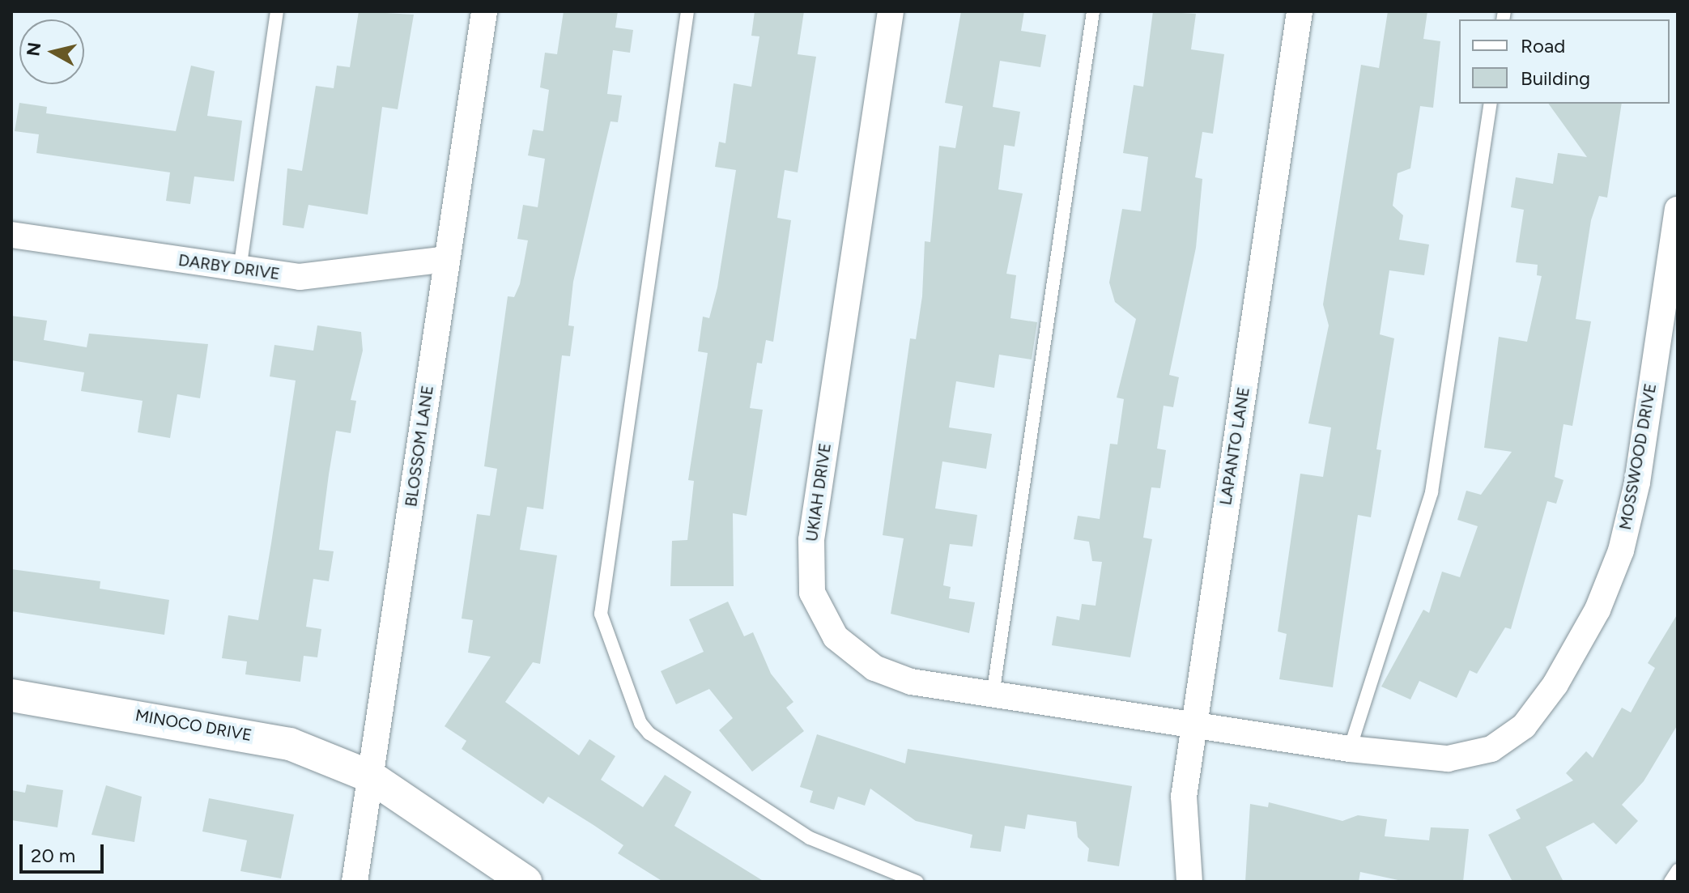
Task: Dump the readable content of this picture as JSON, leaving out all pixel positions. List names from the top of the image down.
{
  "streets": {
    "street": [
      "DARBY DRIVE",
      "BLOSSOM LANE",
      "LAPANTO LANE",
      "MOSSWOOD DRIVE",
      "UKIAH DRIVE",
      "MINOCO DRIVE"
    ]
  },
  "crossings": [
    ["DARBY DRIVE", "BLOSSOM LANE"],
    ["BLOSSOM LANE", "MINOCO DRIVE"],
    ["LAPANTO LANE", "MOSSWOOD DRIVE"],
    ["LAPANTO LANE", "UKIAH DRIVE"],
    ["MOSSWOOD DRIVE", "UKIAH DRIVE"]
  ],
  "legend": ["Road", "Building"],
  "scale_bar": "20 m",
  "north": "left"
}
